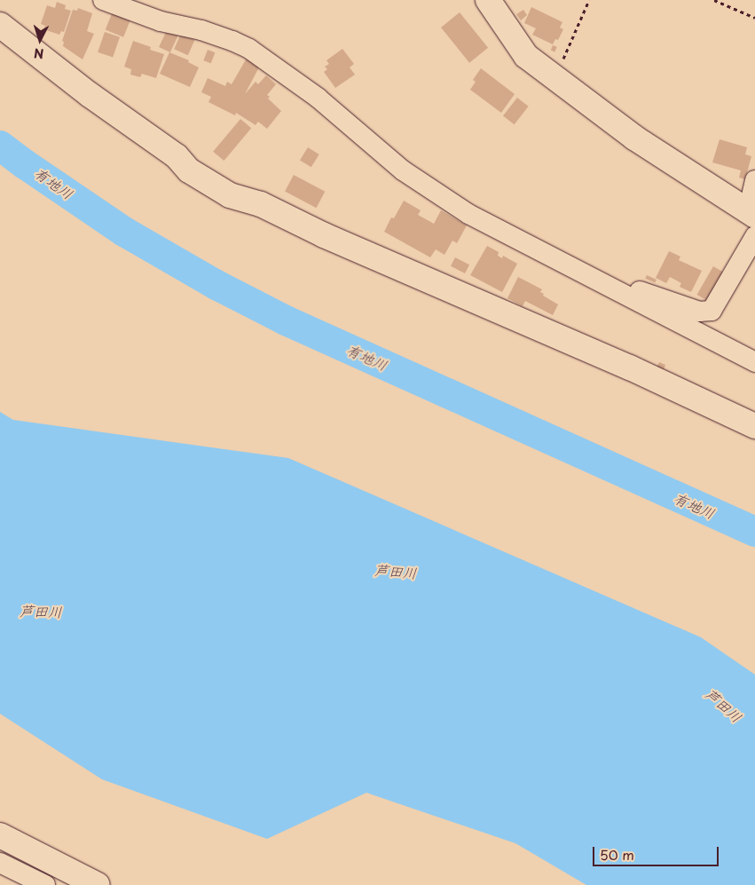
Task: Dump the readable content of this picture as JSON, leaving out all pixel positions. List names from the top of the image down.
{
  "water": ["有地川", "芦田川"],
  "scale_bar": "50 m",
  "north": "bottom"
}
